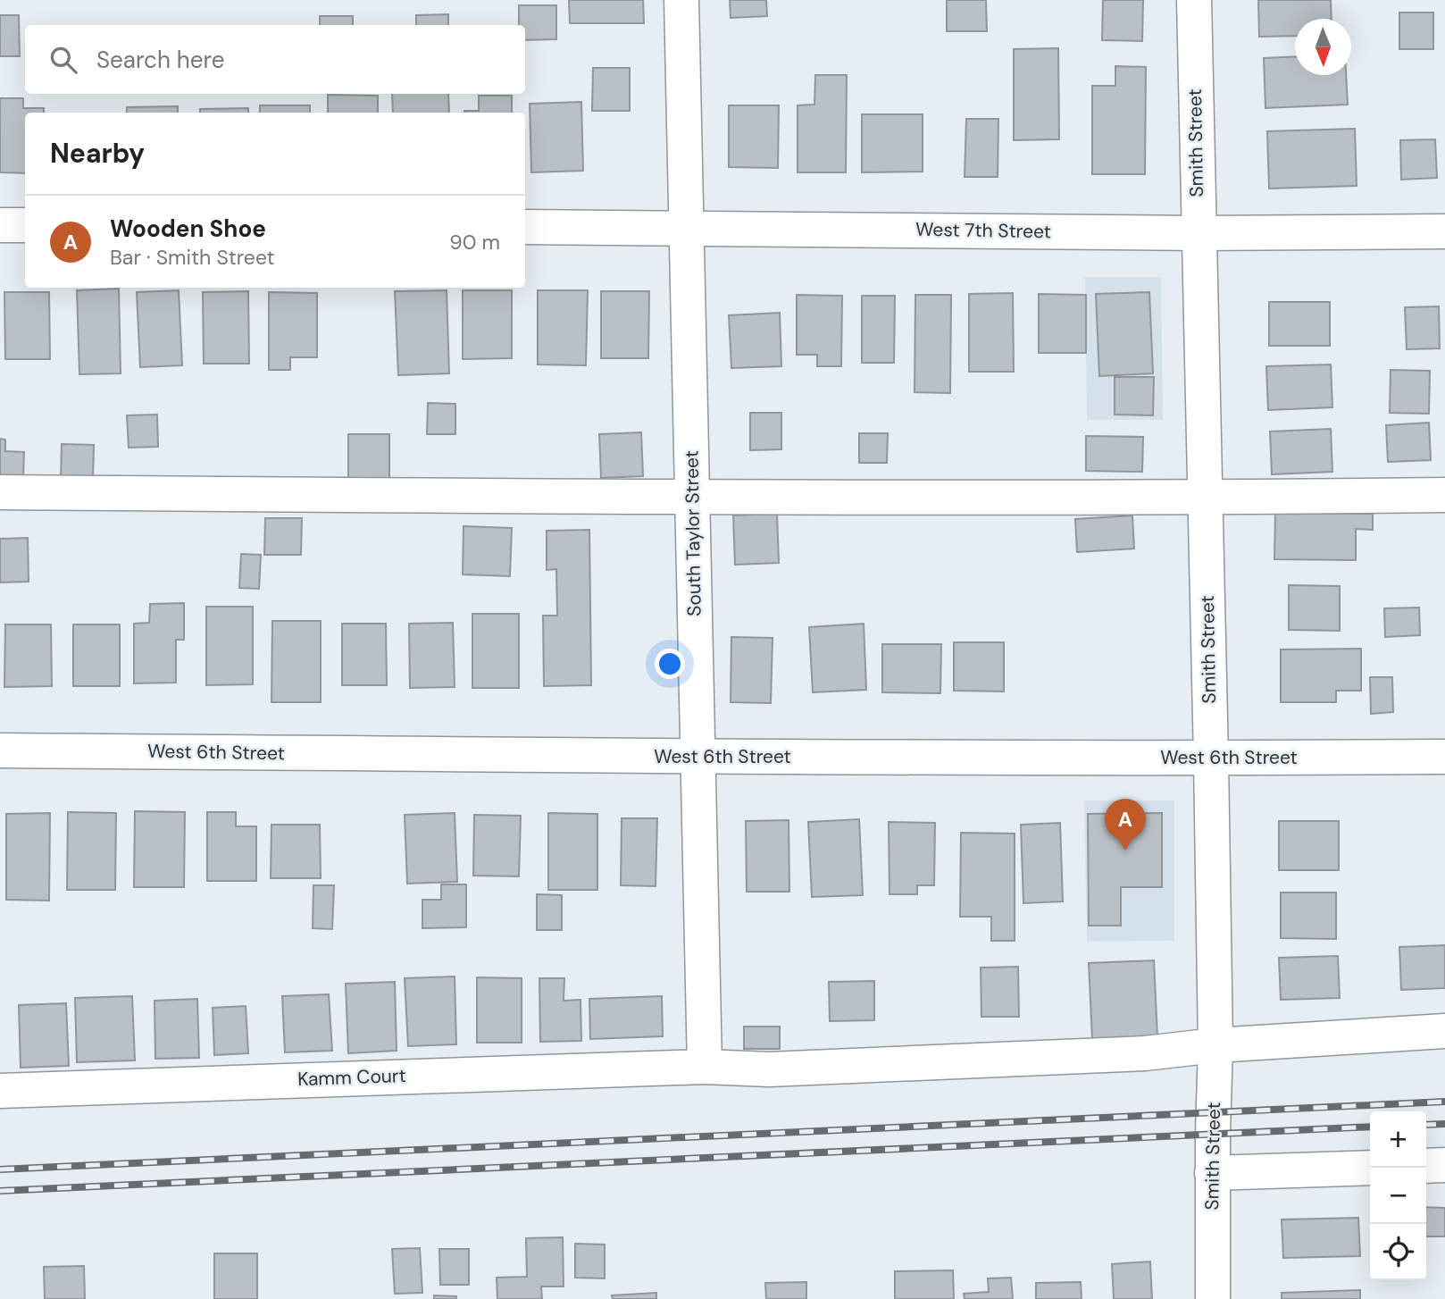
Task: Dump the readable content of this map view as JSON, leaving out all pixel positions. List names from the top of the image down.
{
  "streets": {
    "street": [
      "Smith Street",
      "West 7th Street",
      "South Taylor Street",
      "West 6th Street",
      "Kamm Court"
    ]
  },
  "crossings": [
    ["Smith Street", "West 7th Street"],
    ["Smith Street", "West 6th Street"],
    ["Smith Street", "Kamm Court"],
    ["West 7th Street", "South Taylor Street"],
    ["South Taylor Street", "West 6th Street"],
    ["South Taylor Street", "Kamm Court"]
  ],
  "north": "bottom",
  "page": {
    "search": "Search here",
    "heading": "Nearby",
    "list": [
      {
        "mark": "A",
        "name": "Wooden Shoe",
        "note": "Bar · Smith Street",
        "value": "90 m"
      }
    ],
    "pins": "A",
    "map_buttons": ["+", "−"]
  }
}
